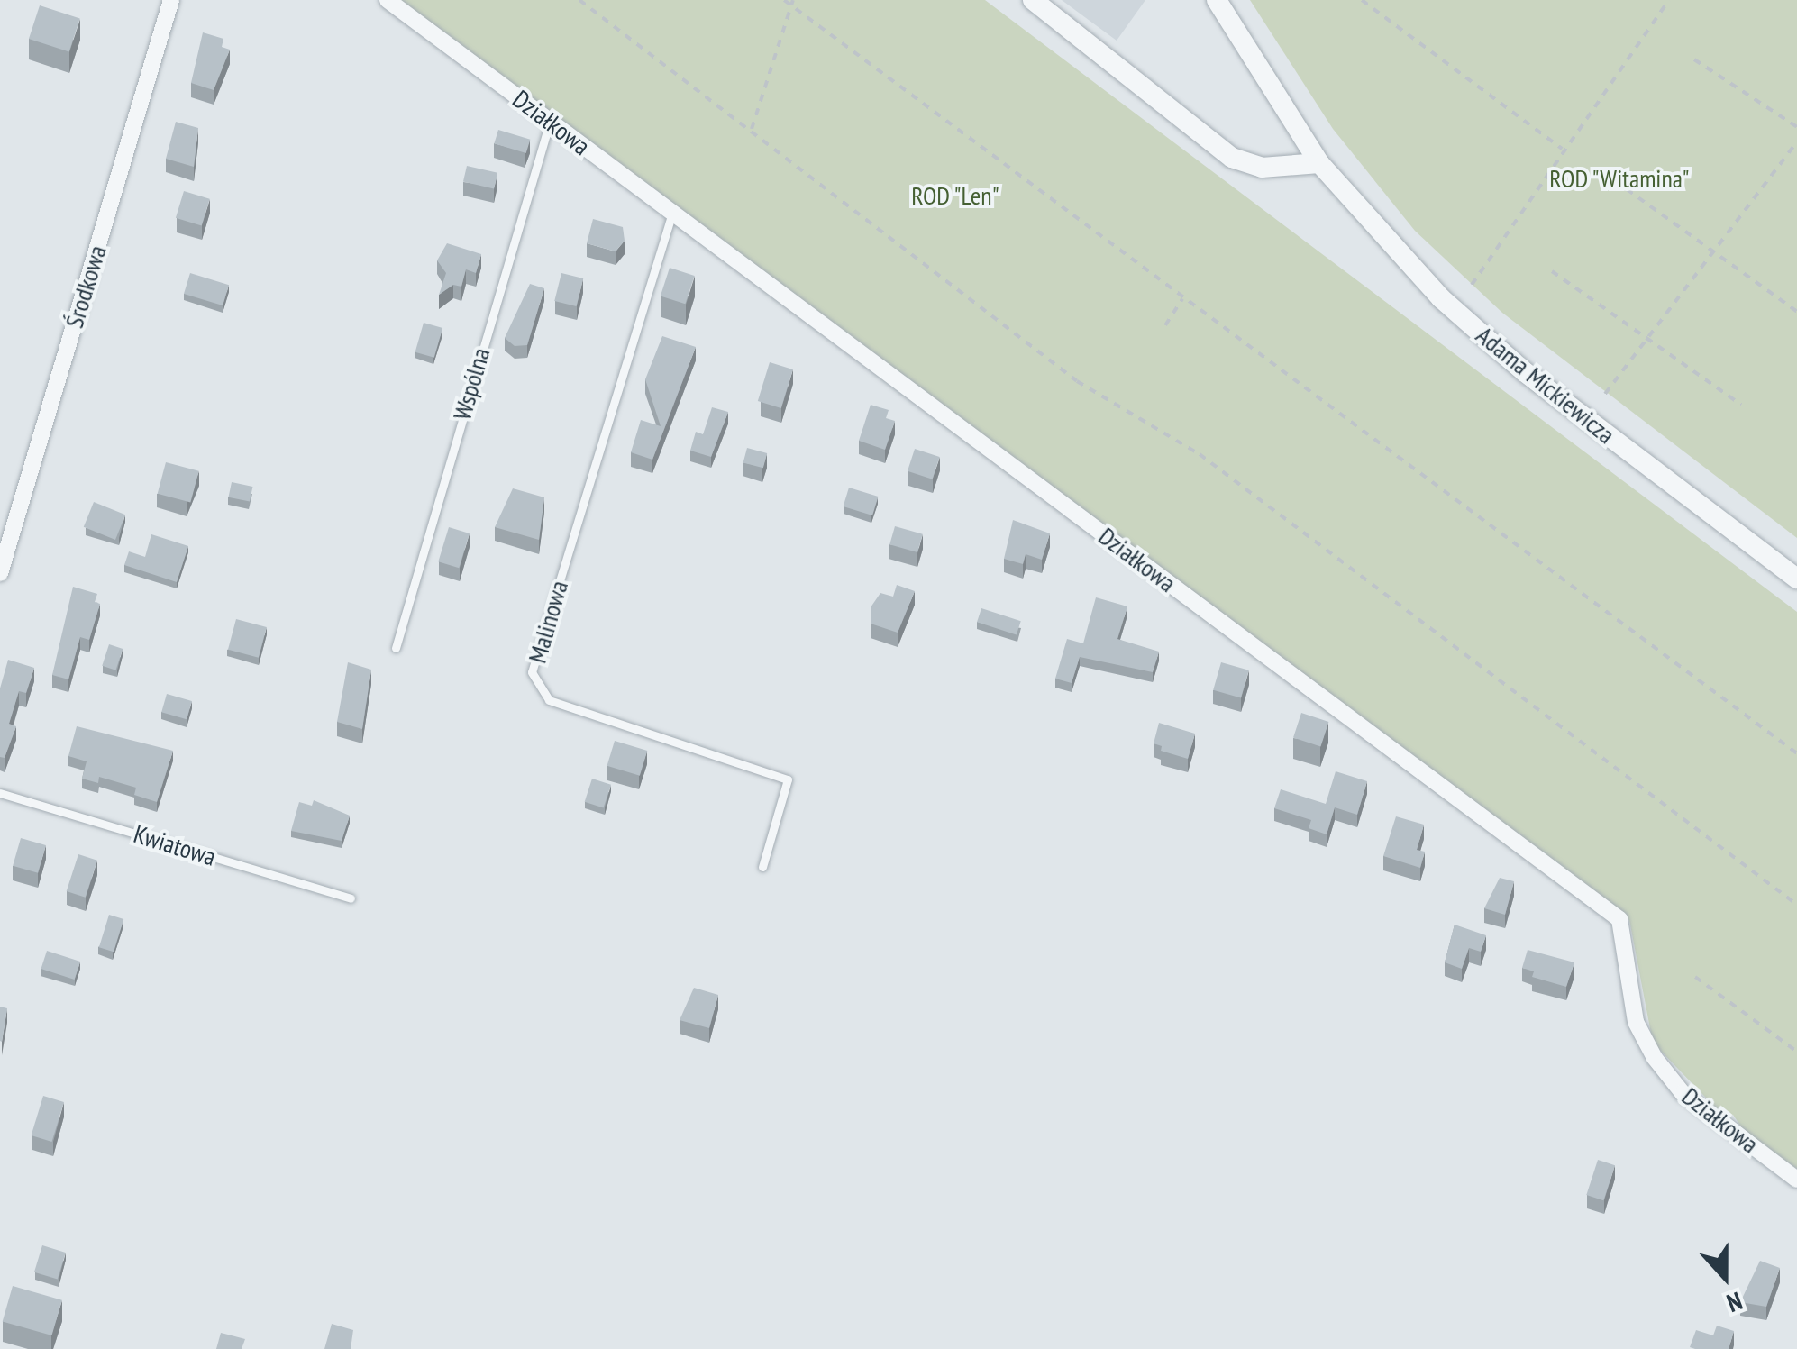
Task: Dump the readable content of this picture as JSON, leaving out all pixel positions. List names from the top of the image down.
{
  "streets": {
    "street": ["Działkowa", "Środkowa", "Adama Mickiewicza"],
    "lane": ["Wspólna", "Malinowa", "Kwiatowa"]
  },
  "crossings": [
    ["Działkowa", "Wspólna"],
    ["Działkowa", "Malinowa"]
  ],
  "parks": ["ROD \"Witamina\"", "ROD \"Len\""],
  "north": "bottom"
}
